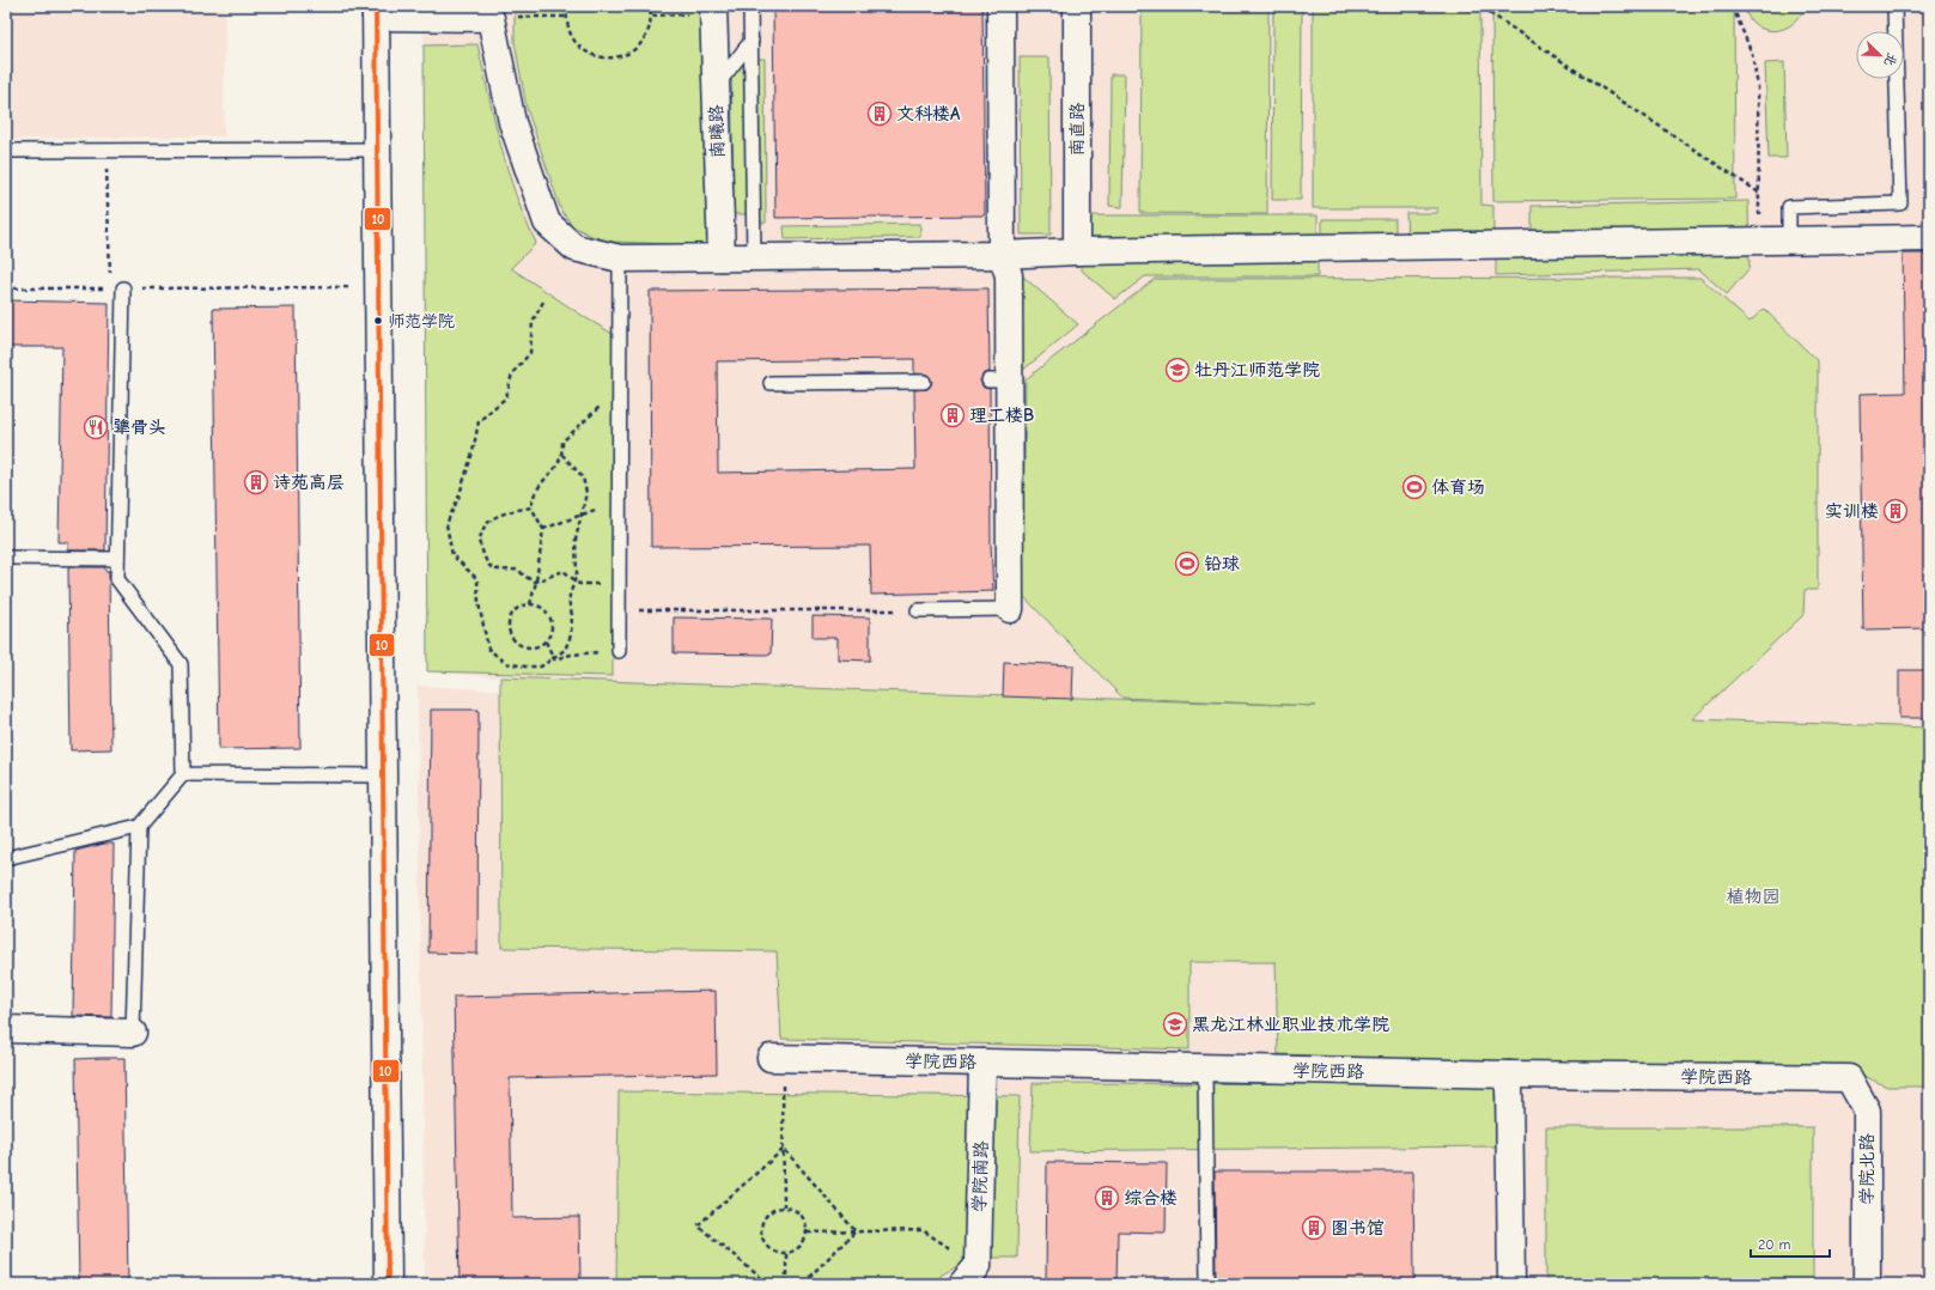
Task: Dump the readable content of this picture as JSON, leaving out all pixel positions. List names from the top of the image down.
{
  "streets": {
    "street": [
      "南直路",
      "南曦路",
      "学院西路",
      "学院北路",
      "学院南路"
    ]
  },
  "crossings": [
    ["学院西路", "学院北路"],
    ["学院西路", "学院南路"]
  ],
  "parks": ["植物园"],
  "places": {
    "building": [
      "文科楼A",
      "理工楼B",
      "诗苑高层",
      "实训楼",
      "综合楼",
      "图书馆"
    ],
    "other": ["师范学院"],
    "school or university": ["牡丹江师范学院", "黑龙江林业职业技术学院"],
    "restaurant": ["犟骨头"],
    "sports": ["体育场", "铅球"]
  },
  "lines": ["transit line 10"],
  "scale_bar": "20 m",
  "north": "bottom right"
}
